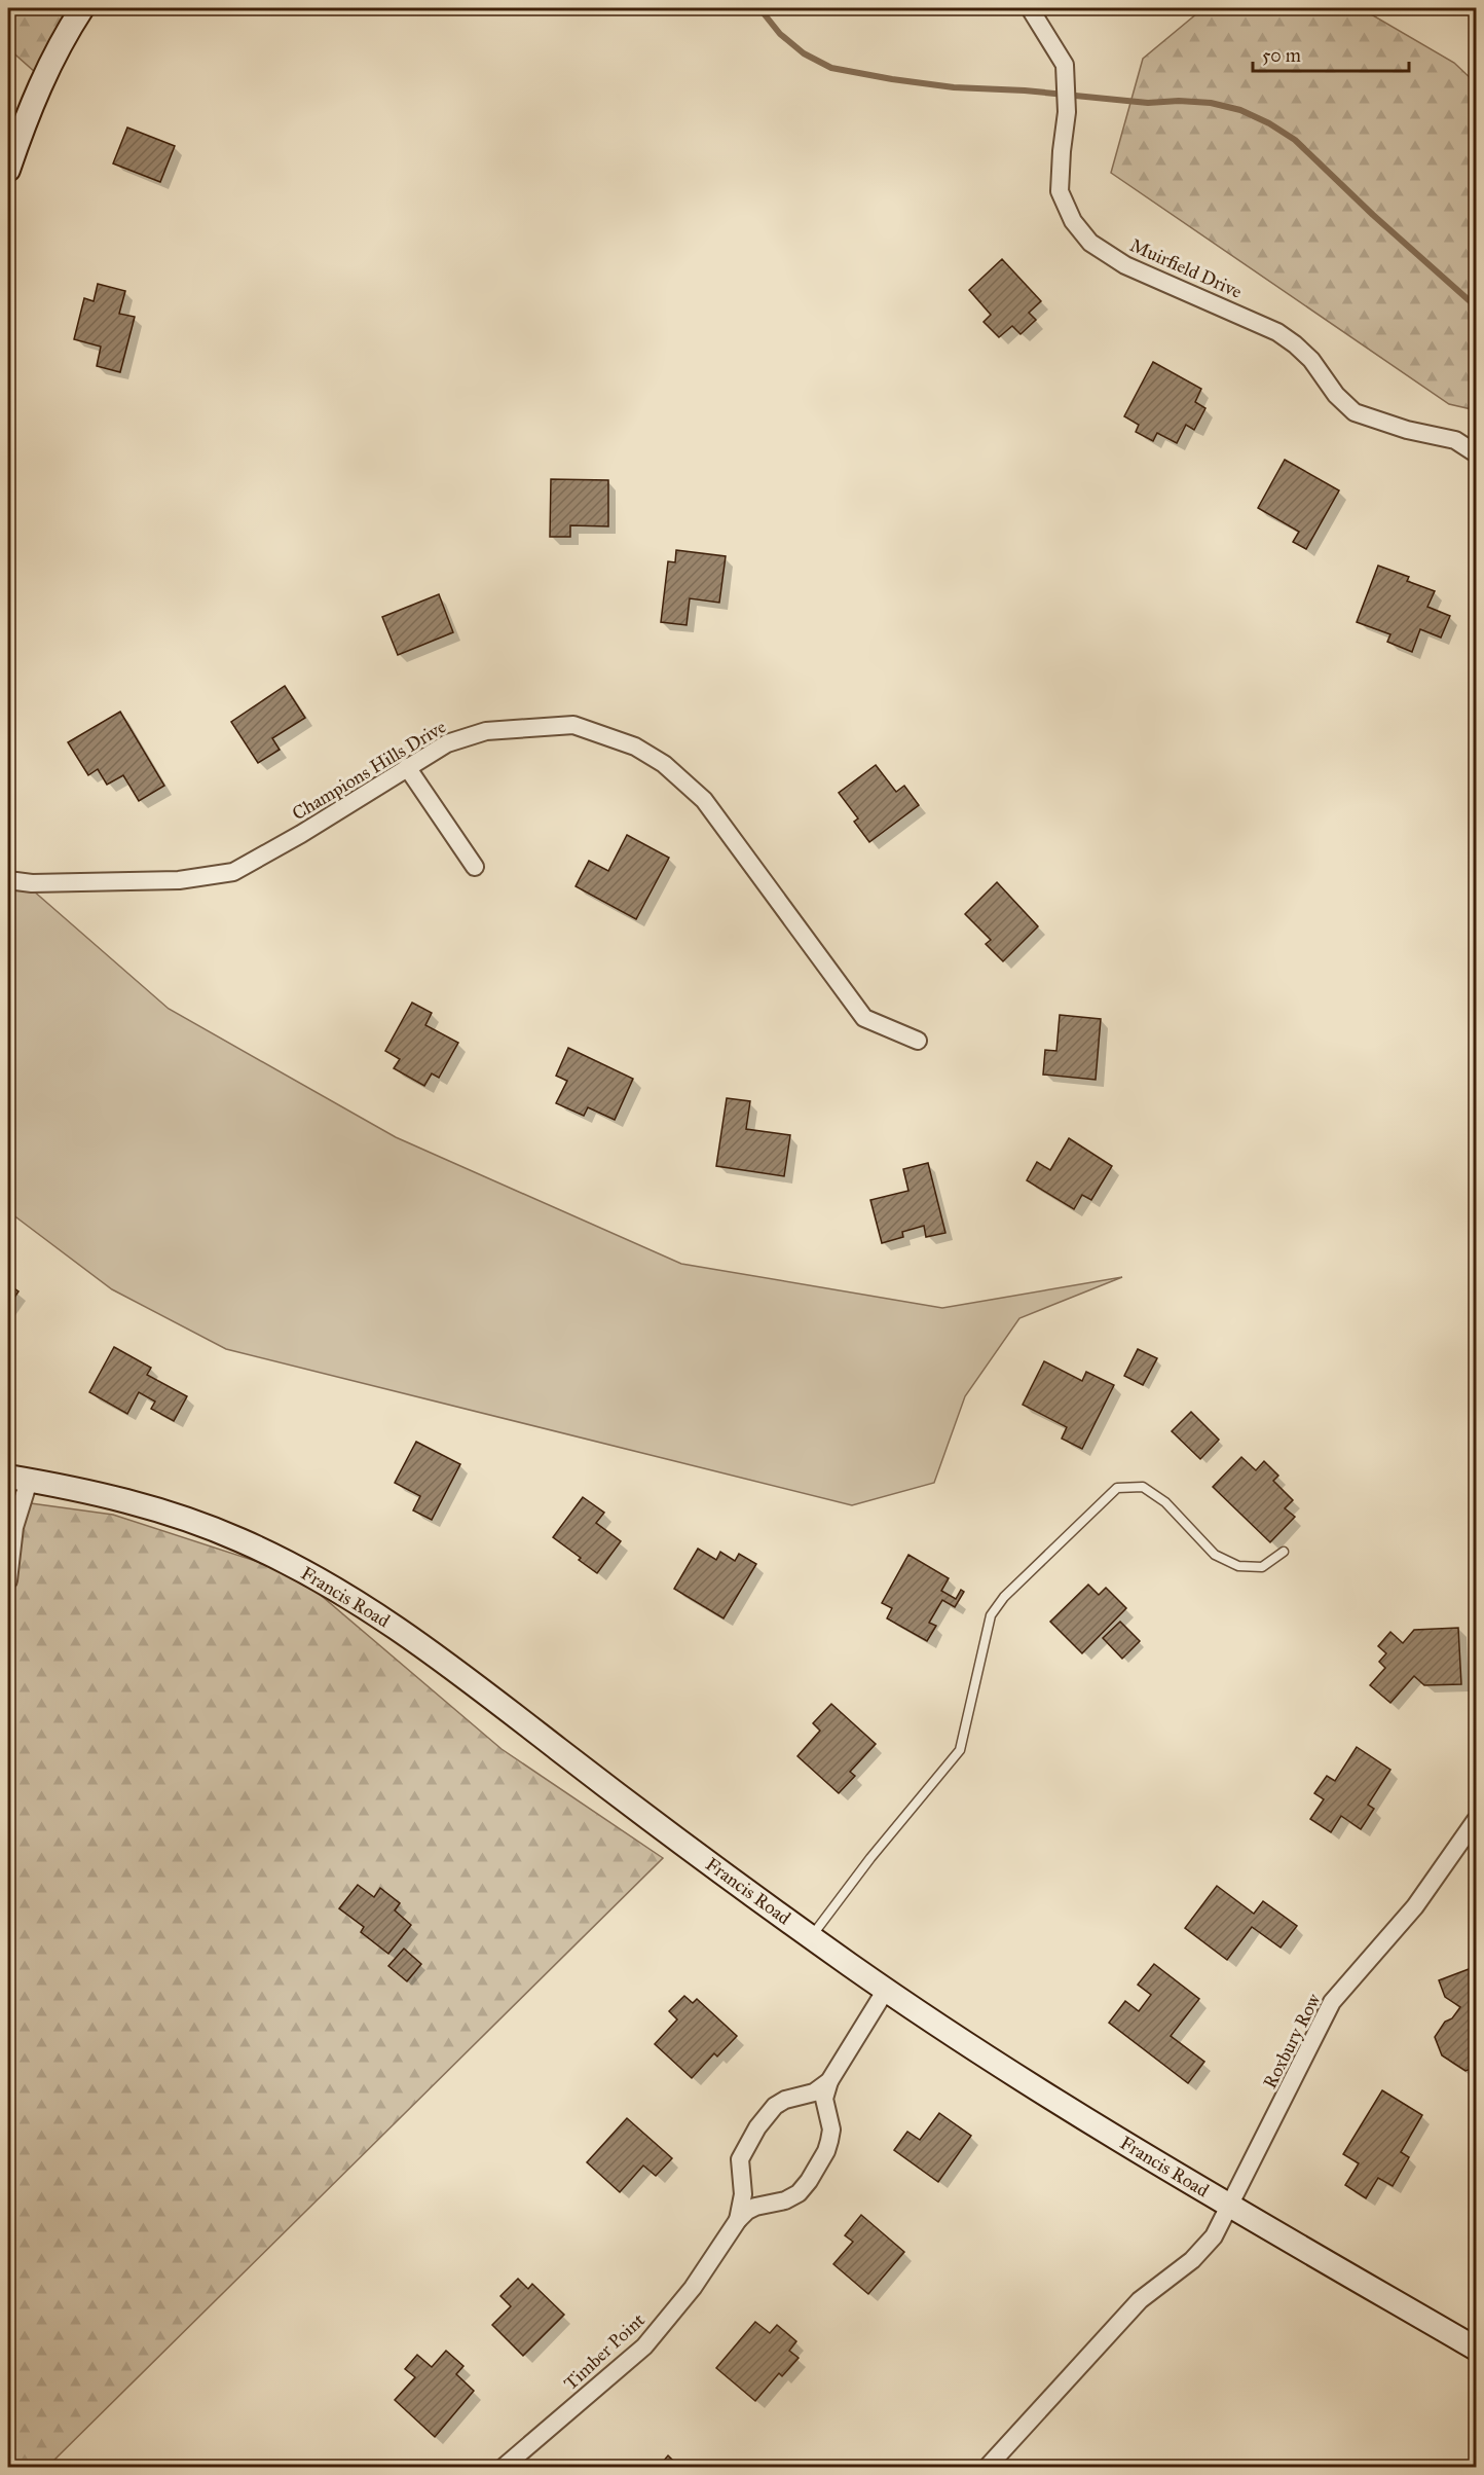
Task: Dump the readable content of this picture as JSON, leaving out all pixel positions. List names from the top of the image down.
{
  "streets": {
    "street": [
      "Muirfield Drive",
      "Champions Hills Drive",
      "Francis Road",
      "Roxbury Row",
      "Timber Point"
    ]
  },
  "crossings": [
    ["Francis Road", "Roxbury Row"],
    ["Francis Road", "Timber Point"]
  ],
  "scale_bar": "50 m"
}
